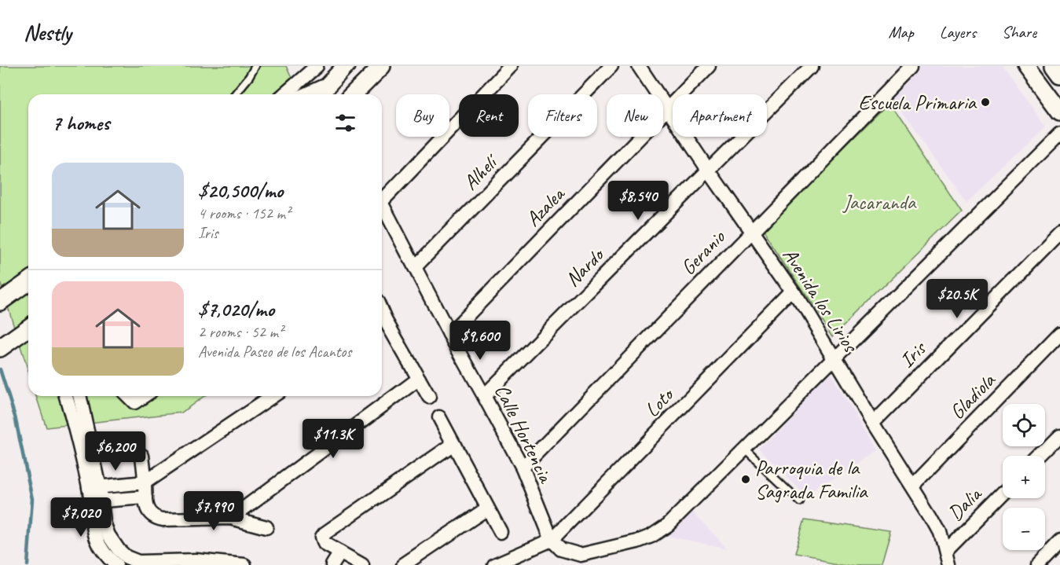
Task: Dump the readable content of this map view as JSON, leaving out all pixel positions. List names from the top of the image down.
{
  "streets": {
    "street": [
      "Alhelí",
      "Azalea",
      "Geranio",
      "Nardo",
      "Avenida los Lirios",
      "Iris",
      "Gladiola",
      "Loto",
      "Calle Hortencia",
      "Dalia"
    ]
  },
  "crossings": [
    ["Alhelí", "Calle Hortencia"],
    ["Azalea", "Avenida los Lirios"],
    ["Azalea", "Calle Hortencia"],
    ["Geranio", "Avenida los Lirios"],
    ["Geranio", "Calle Hortencia"],
    ["Nardo", "Avenida los Lirios"],
    ["Nardo", "Calle Hortencia"],
    ["Avenida los Lirios", "Iris"],
    ["Avenida los Lirios", "Gladiola"],
    ["Avenida los Lirios", "Loto"],
    ["Avenida los Lirios", "Dalia"],
    ["Loto", "Calle Hortencia"]
  ],
  "parks": ["Jacaranda"],
  "places": ["Escuela Primaria", "Parroquia de la Sagrada Familia"],
  "page": {
    "header": "Nestly",
    "nav": ["Map", "Layers", "Share"],
    "chip": [
      "Buy",
      "Rent",
      "Filters",
      "New",
      "Apartment"
    ],
    "heading": "7 homes",
    "list": [
      {
        "name": "$20,500/mo",
        "note": "4 rooms · 152 m² · Iris"
      },
      {
        "name": "$7,020/mo",
        "note": "2 rooms · 52 m² · Avenida Paseo de los Acantos"
      }
    ],
    "price": [
      "$8,540",
      "$20.5K",
      "$9,600",
      "$11.3K",
      "$6,200",
      "$7,990",
      "$7,020"
    ],
    "map_buttons": ["+", "−"]
  }
}
